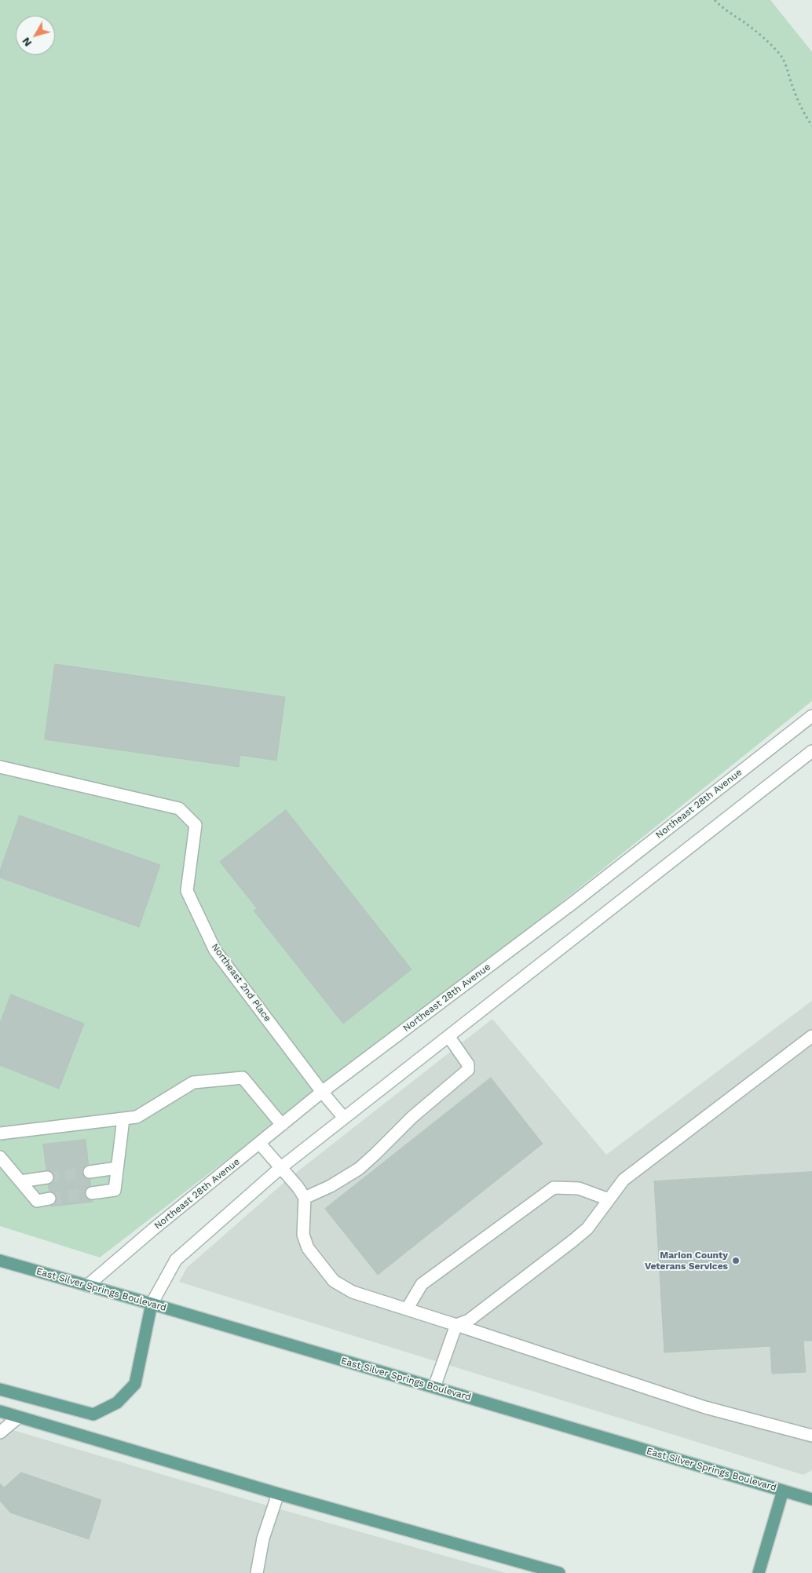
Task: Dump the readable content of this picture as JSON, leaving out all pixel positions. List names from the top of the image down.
{
  "streets": {
    "main road": ["East Silver Springs Boulevard"],
    "street": ["Northeast 28th Avenue", "Northeast 2nd Place"]
  },
  "crossings": [
    ["Northeast 28th Avenue", "Northeast 2nd Place"],
    ["Northeast 28th Avenue", "East Silver Springs Boulevard"]
  ],
  "places": ["Marion County Veterans Services"],
  "north": "bottom left"
}
